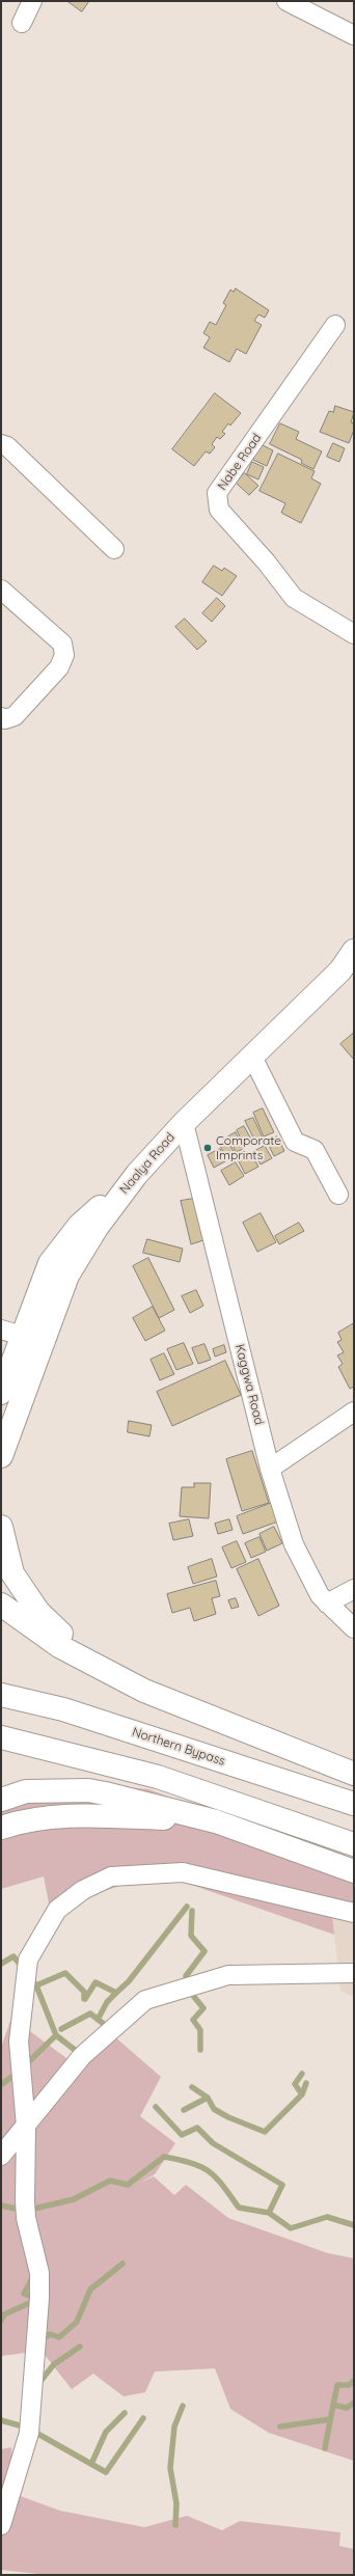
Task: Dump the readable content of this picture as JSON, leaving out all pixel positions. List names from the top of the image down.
{
  "streets": {
    "main road": ["Naalya Road", "Northern Bypass"],
    "street": ["Nabe Road", "Kaggwa Road"]
  },
  "crossings": [
    ["Naalya Road", "Kaggwa Road"]
  ],
  "places": ["Comporate Imprints"]
}
